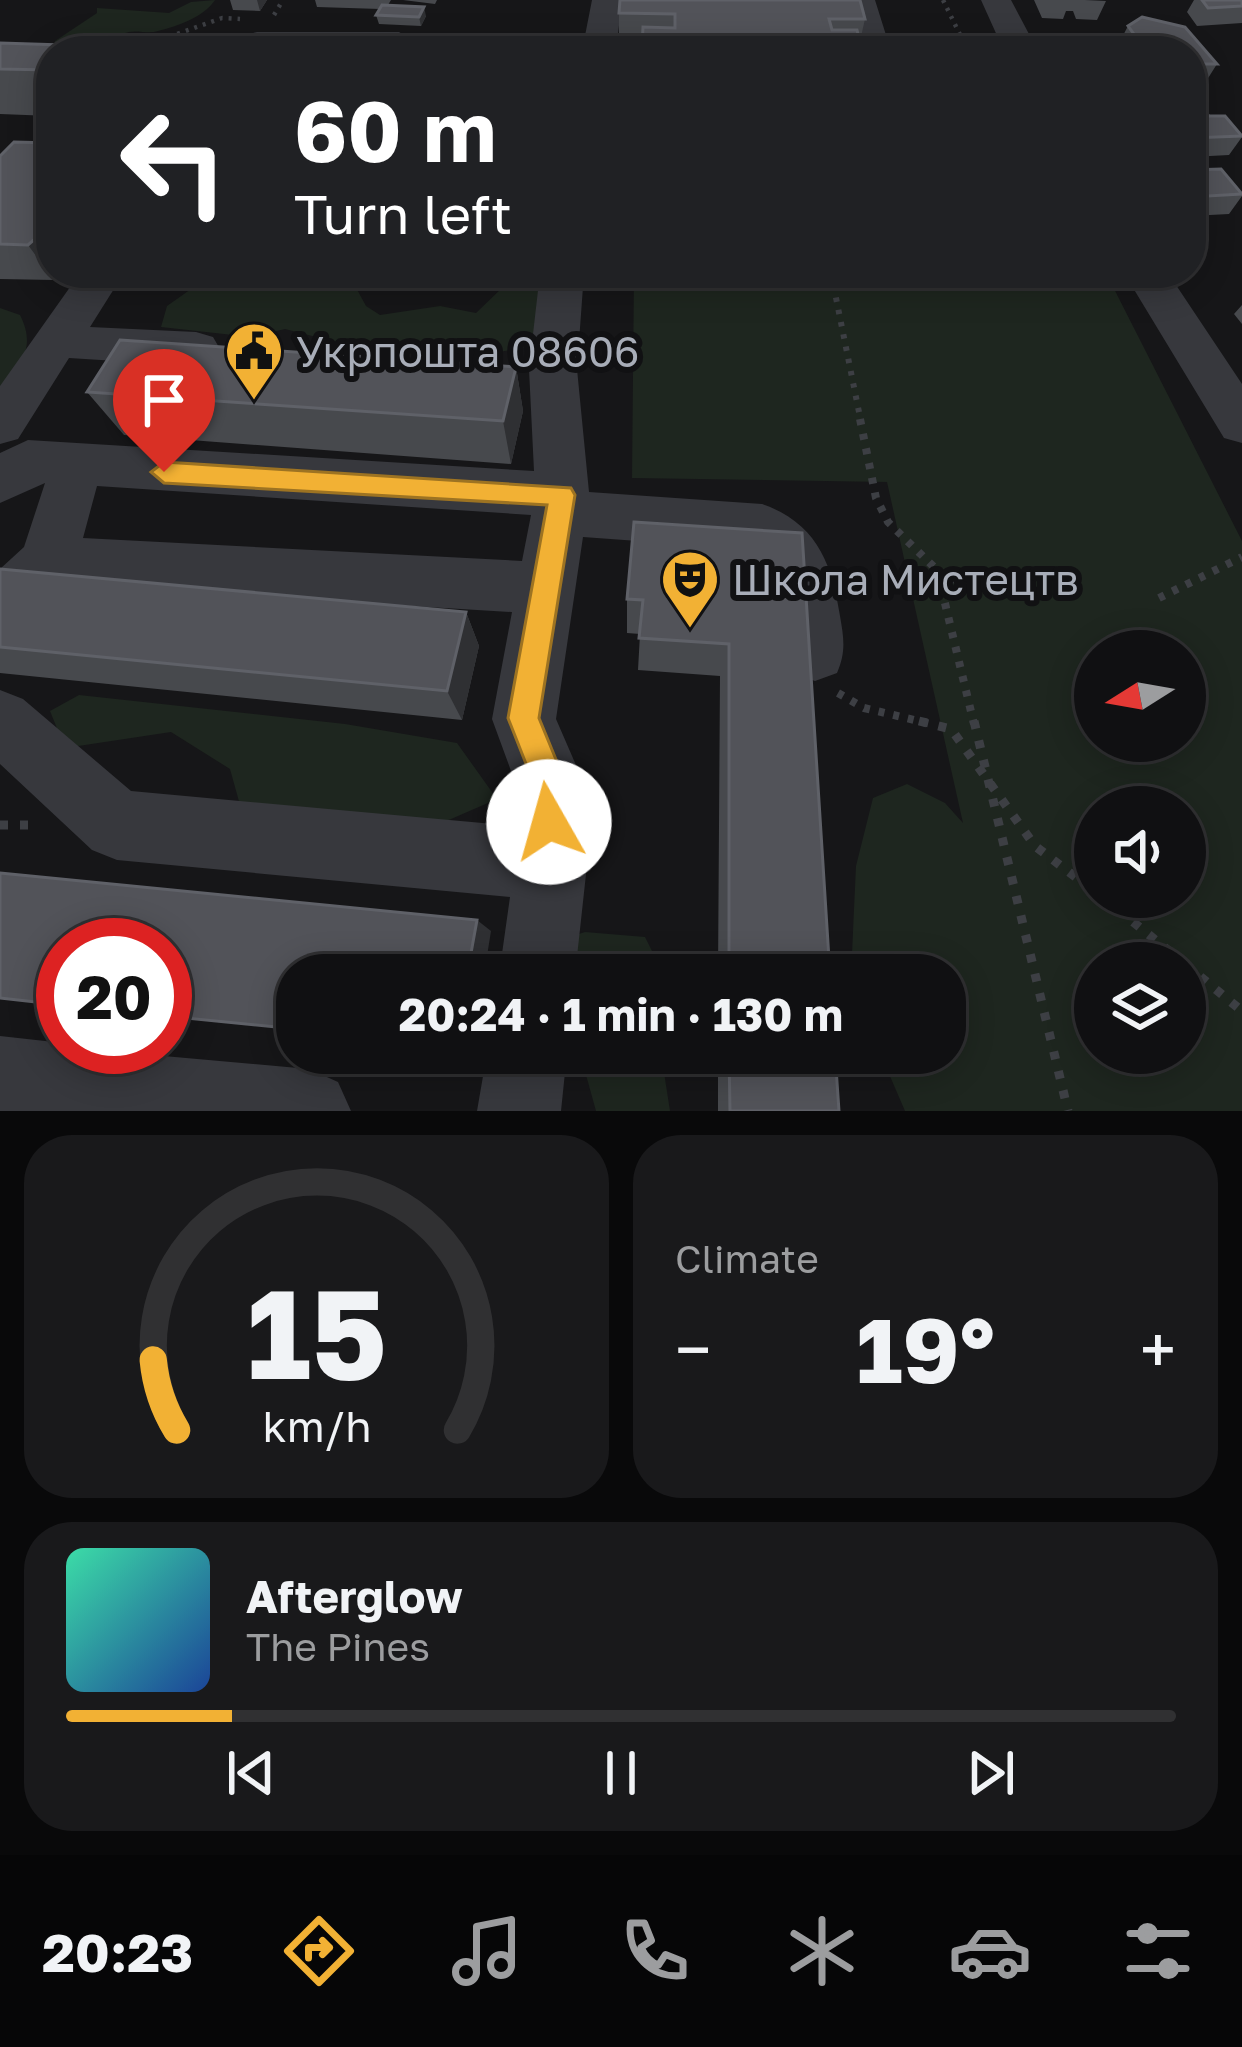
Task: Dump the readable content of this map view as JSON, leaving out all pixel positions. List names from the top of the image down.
{
  "places": {
    "public building": ["Укрпошта 08606"],
    "theatre": ["Школа Мистецтв"]
  },
  "north": "left",
  "page": {
    "turn": ["60 m", "Turn left"],
    "limit": "20",
    "trip": "20:24 · 1 min · 130 m",
    "tile": "Climate",
    "heat": ["−", "19°", "+"],
    "song": ["Afterglow", "The Pines"],
    "tabs": "20:23",
    "gauge": ["15", "km/h"]
  }
}
